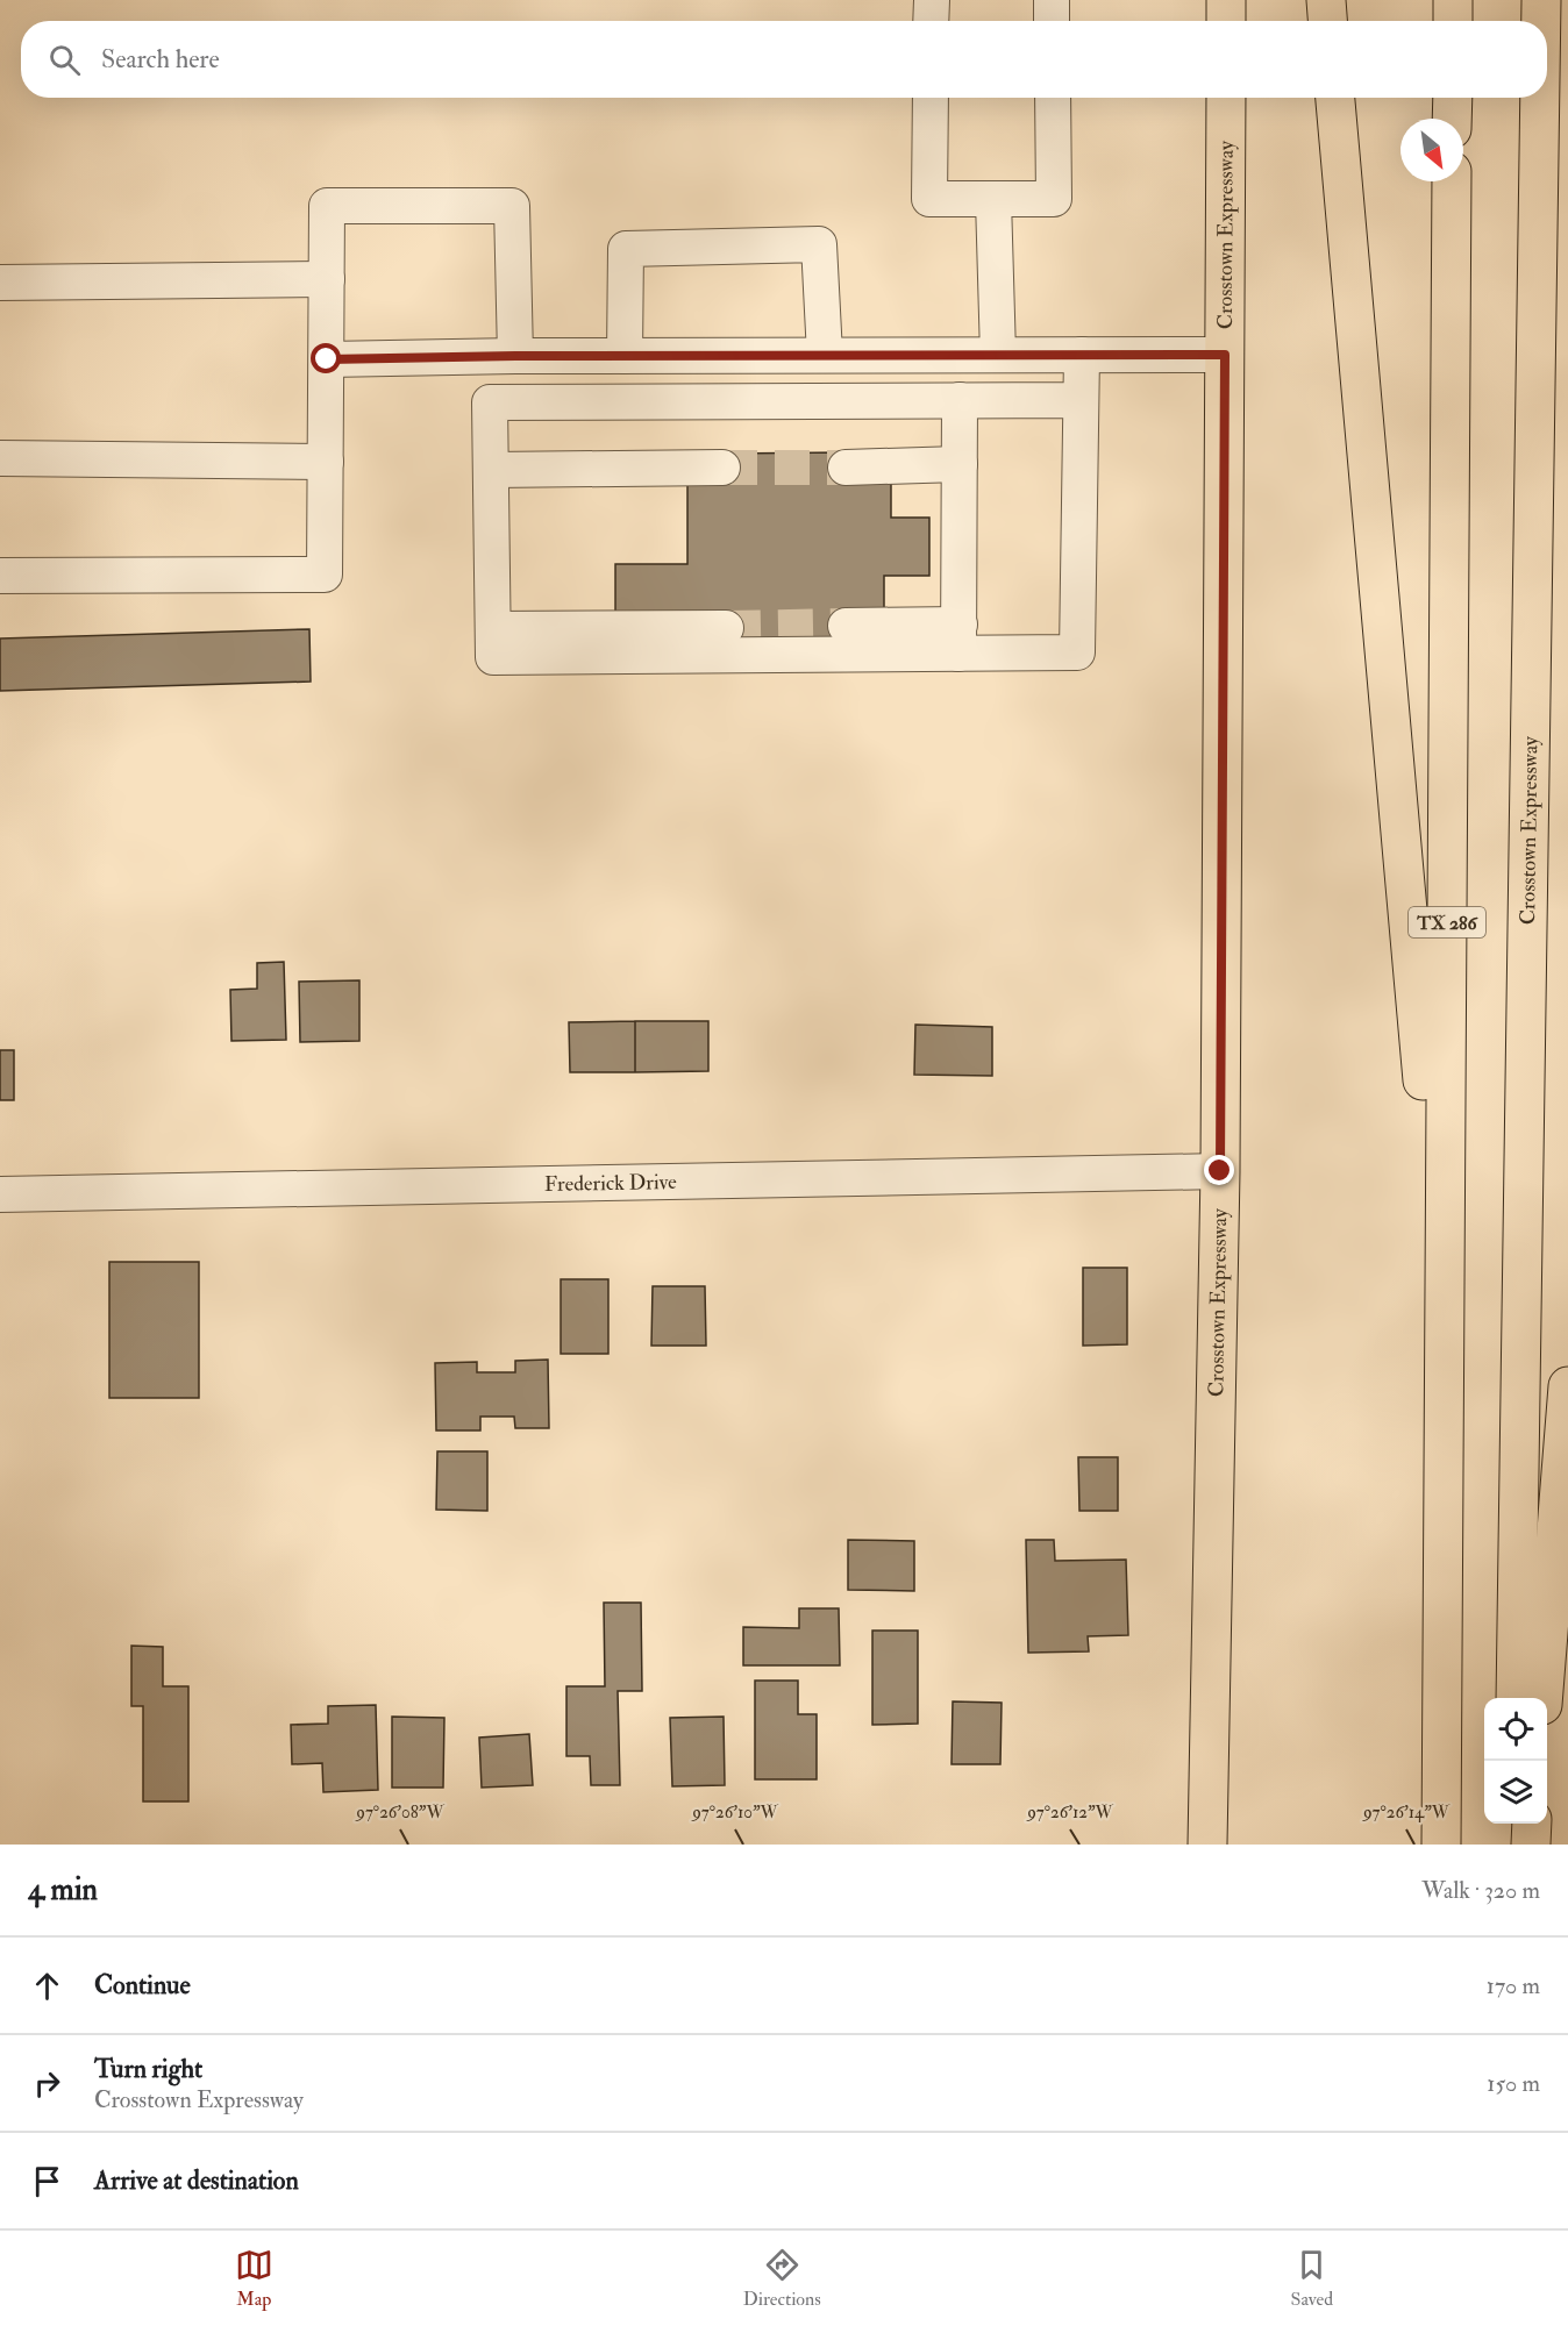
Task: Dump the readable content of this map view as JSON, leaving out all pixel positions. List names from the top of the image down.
{
  "streets": {
    "main road": ["Crosstown Expressway", "TX 286"],
    "street": ["Frederick Drive"]
  },
  "crossings": [
    ["Crosstown Expressway", "Frederick Drive"]
  ],
  "north": "bottom right",
  "page": {
    "search": "Search here",
    "heading": ["4 min", "Walk · 320 m"],
    "list": [
      ["Continue", "170 m"],
      ["Turn right", "Crosstown Expressway", "150 m"],
      "Arrive at destination"
    ],
    "nav": ["Map", "Directions", "Saved"]
  },
  "coordinates": [
    "97°26'08\"W",
    "97°26'10\"W",
    "97°26'12\"W",
    "97°26'14\"W"
  ]
}
